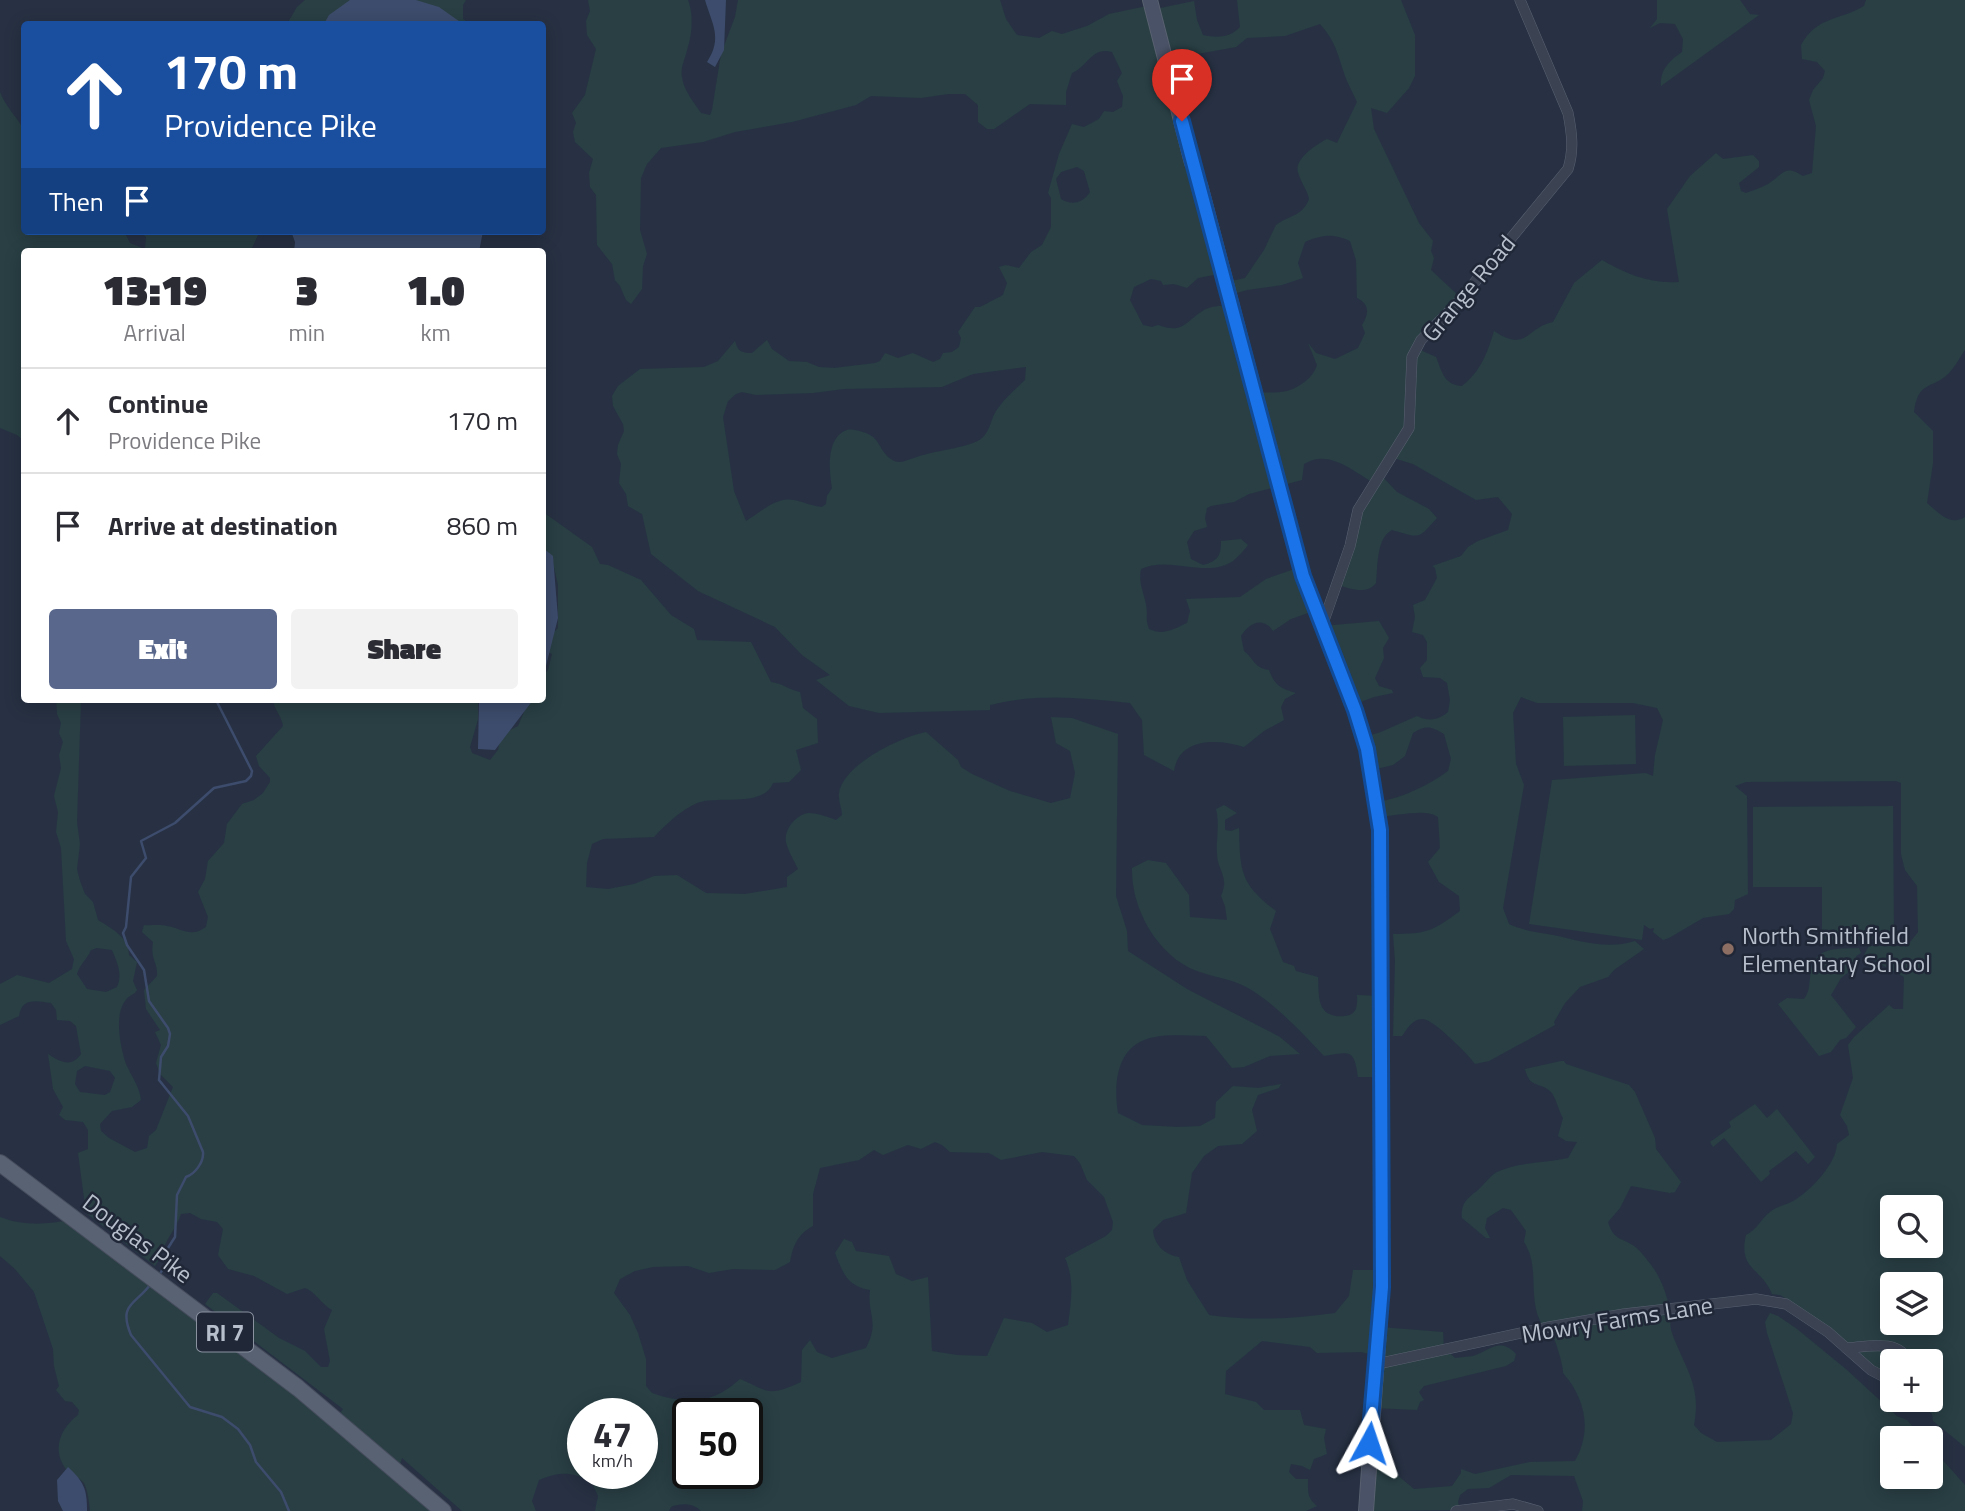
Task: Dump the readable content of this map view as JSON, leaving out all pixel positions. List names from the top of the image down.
{
  "streets": {
    "main road": ["Douglas Pike", "RI 7"],
    "street": ["Grange Road", "Mowry Farms Lane"]
  },
  "places": ["North Smithfield Elementary School"],
  "page": {
    "turn": ["170 m", "Providence Pike"],
    "then": "Then",
    "eta": [
      "13:19",
      "Arrival",
      "3",
      "min",
      "1.0",
      "km"
    ],
    "list": [
      {
        "name": "Continue",
        "note": "Providence Pike",
        "value": "170 m"
      },
      {
        "name": "Arrive at destination",
        "value": "860 m"
      }
    ],
    "buttons": ["Exit", "Share"],
    "map_buttons": ["+", "−"],
    "speed": "47 km/h",
    "limit": "50"
  }
}
